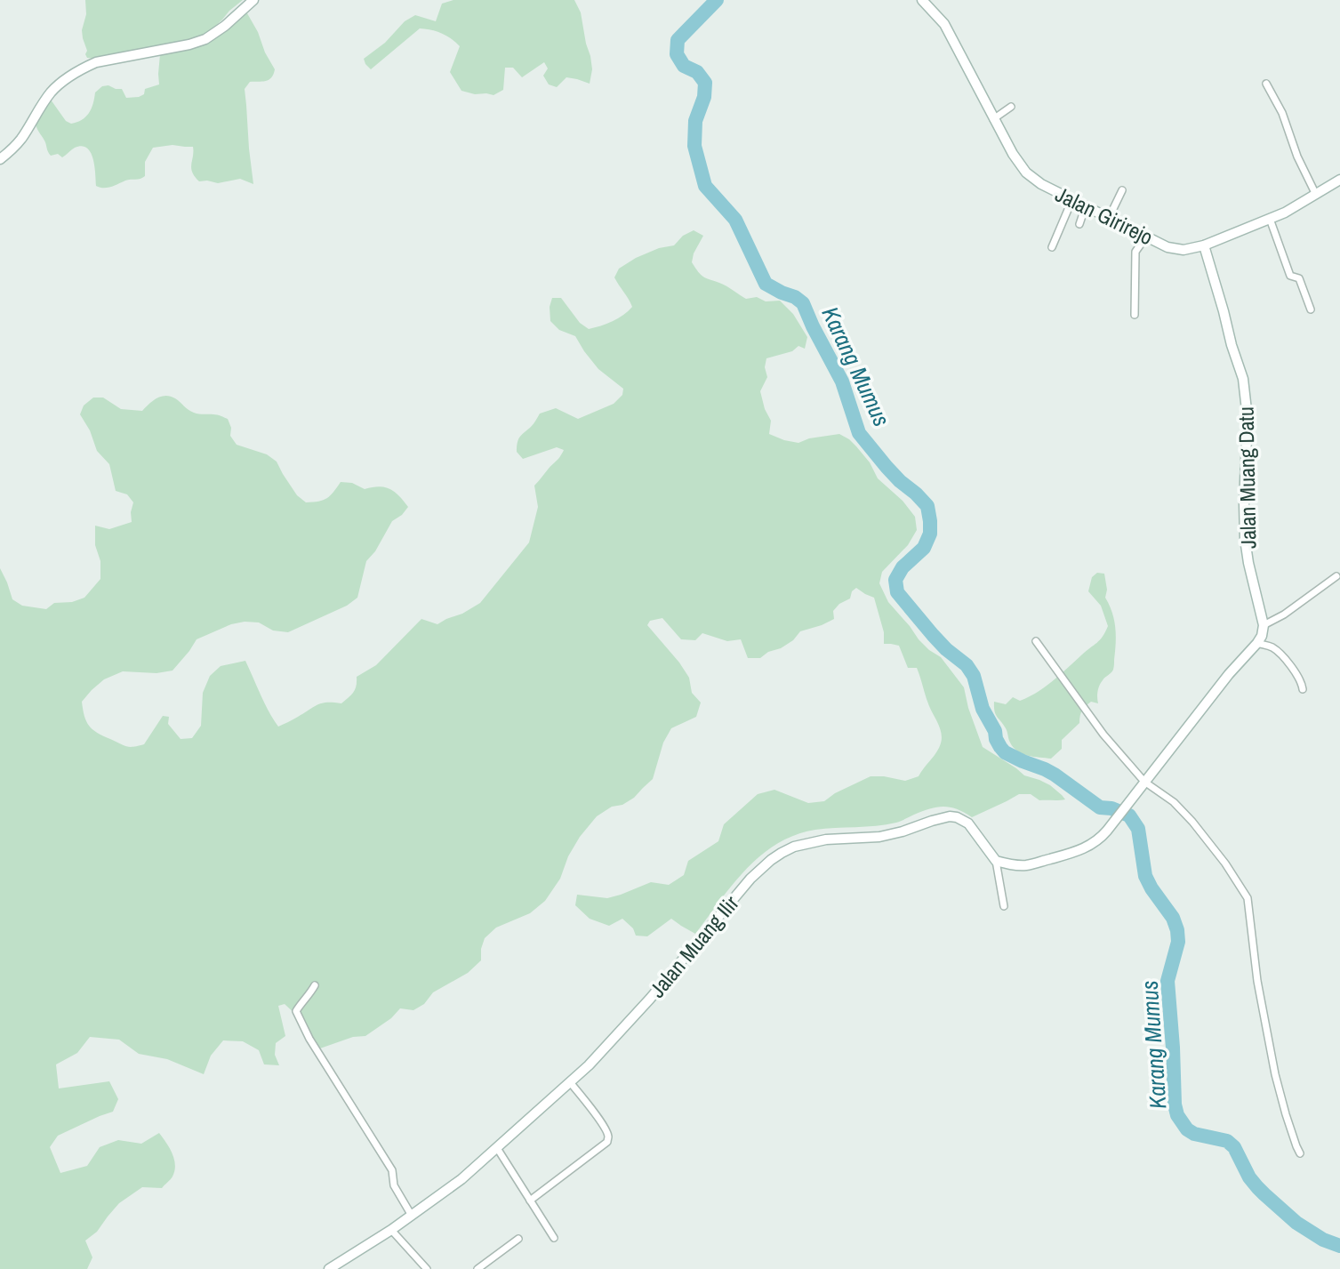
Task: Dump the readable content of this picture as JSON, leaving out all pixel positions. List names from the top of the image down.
{
  "streets": {
    "main road": ["Jalan Girirejo", "Jalan Muang Datu", "Jalan Muang Ilir"]
  },
  "crossings": [
    ["Jalan Girirejo", "Jalan Muang Datu"]
  ],
  "water": ["Karang Mumus"]
}
